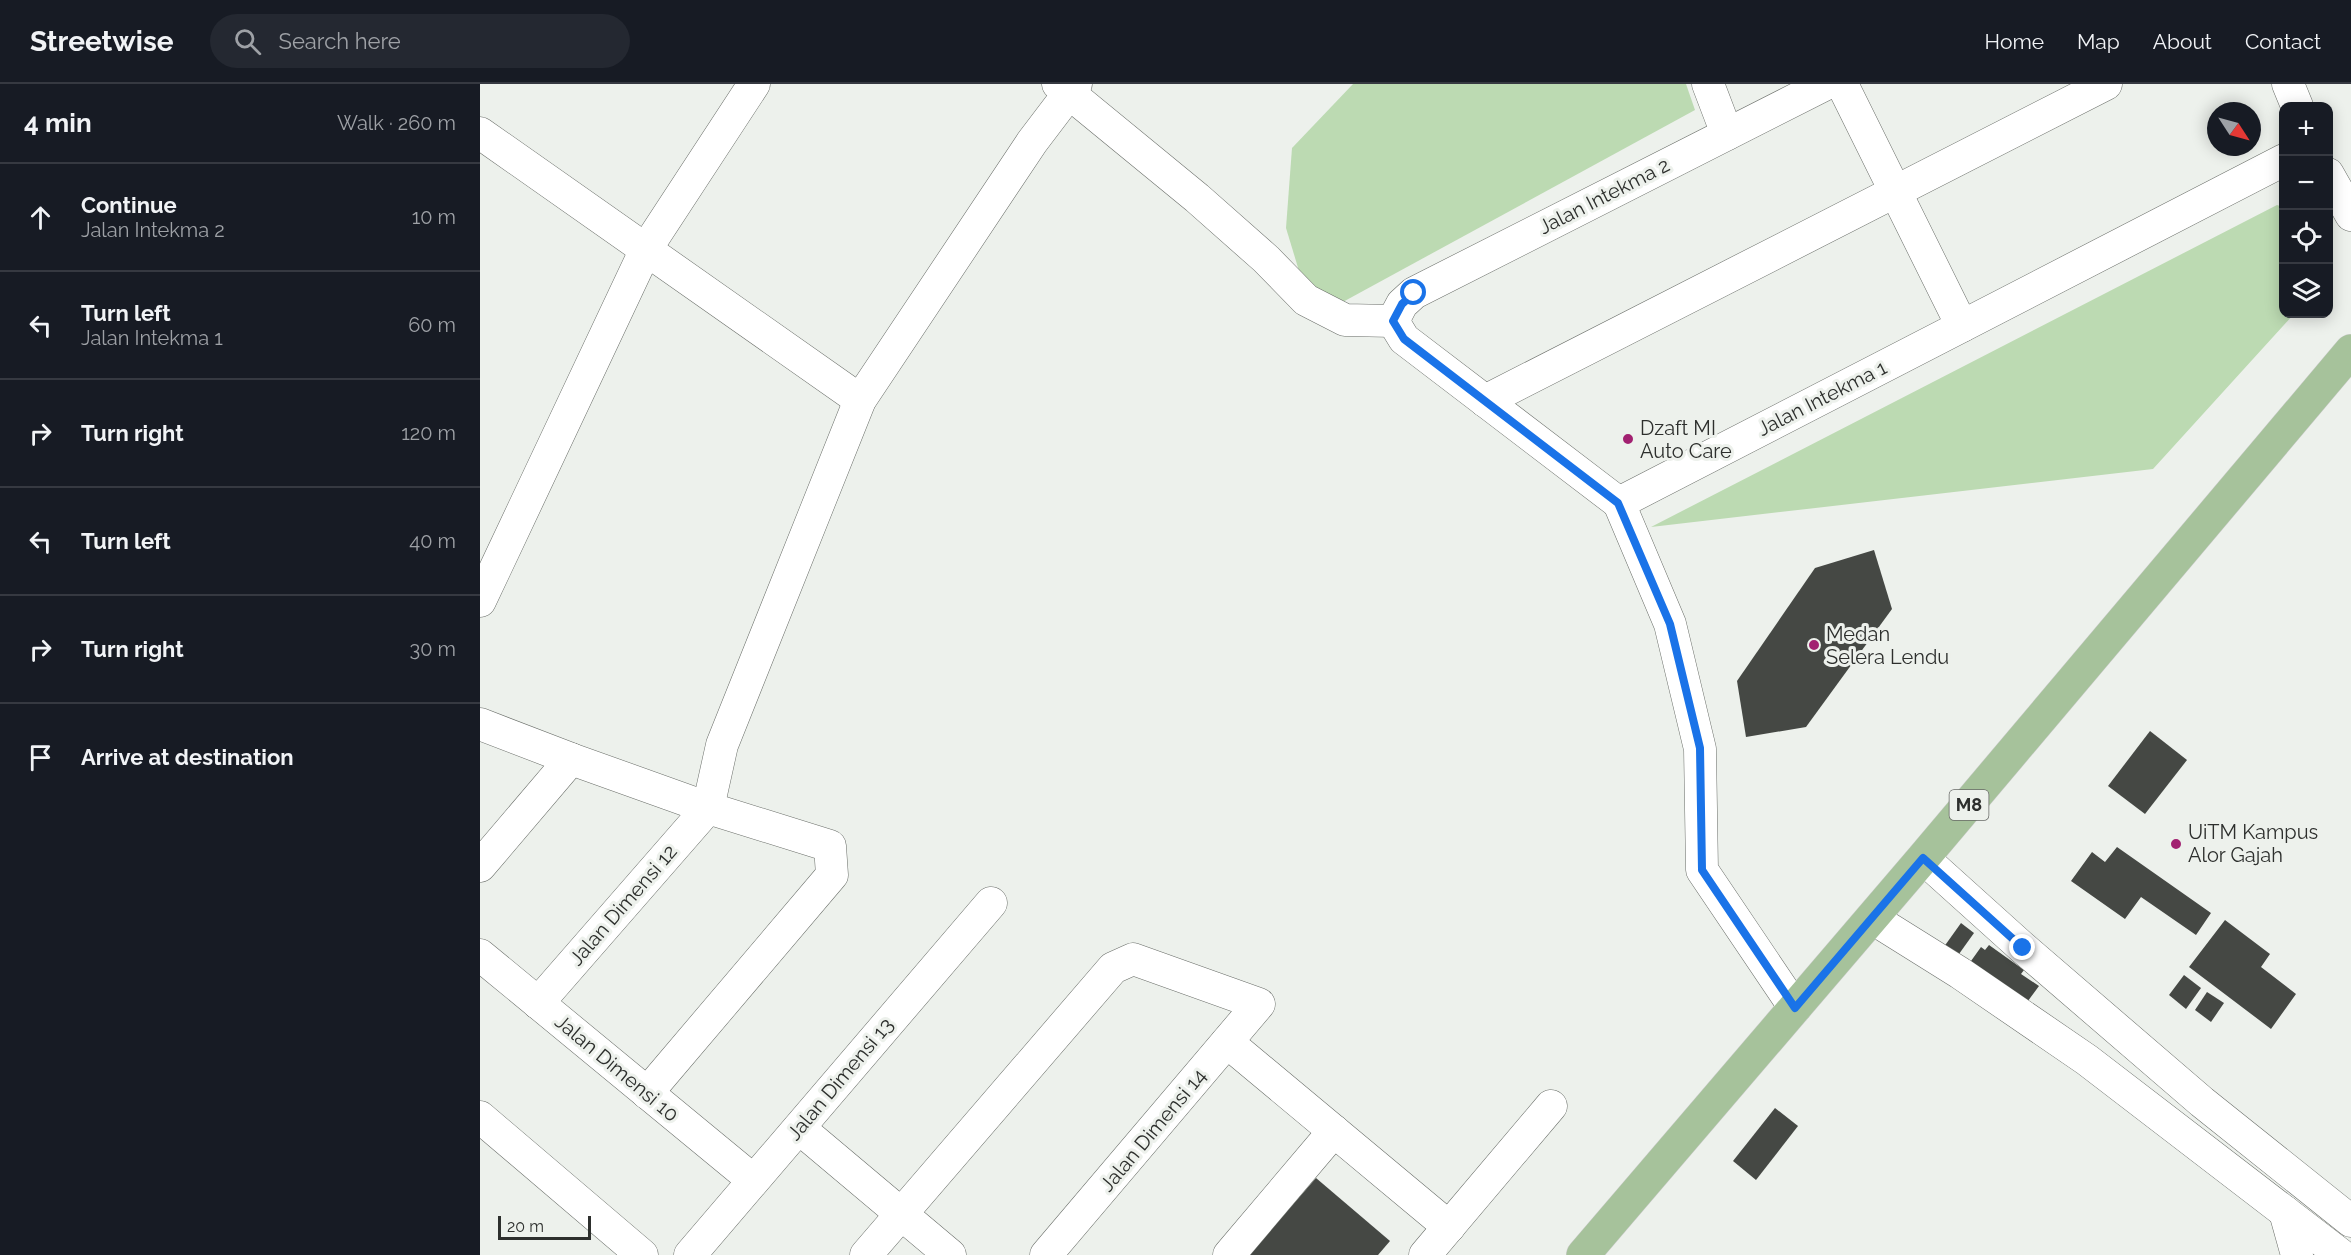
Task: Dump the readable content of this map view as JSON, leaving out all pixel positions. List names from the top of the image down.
{
  "streets": {
    "main road": ["M8"],
    "street": [
      "Jalan Intekma 2",
      "Jalan Intekma 1",
      "Jalan Dimensi 12",
      "Jalan Dimensi 10",
      "Jalan Dimensi 13",
      "Jalan Dimensi 14"
    ]
  },
  "crossings": [
    ["Jalan Dimensi 12", "Jalan Dimensi 10"],
    ["Jalan Dimensi 10", "Jalan Dimensi 13"]
  ],
  "places": ["Dzaft MI Auto Care", "Medan Selera Lendu", "UiTM Kampus Alor Gajah"],
  "scale_bar": "20 m",
  "north": "bottom right",
  "page": {
    "header": "Streetwise",
    "search": "Search here",
    "nav": [
      "Home",
      "Map",
      "About",
      "Contact"
    ],
    "heading": ["4 min", "Walk · 260 m"],
    "map_buttons": ["+", "−"],
    "list": [
      ["Continue", "Jalan Intekma 2", "10 m"],
      ["Turn left", "Jalan Intekma 1", "60 m"],
      ["Turn right", "120 m"],
      ["Turn left", "40 m"],
      ["Turn right", "30 m"],
      "Arrive at destination"
    ],
    "scale": "20 m"
  }
}
